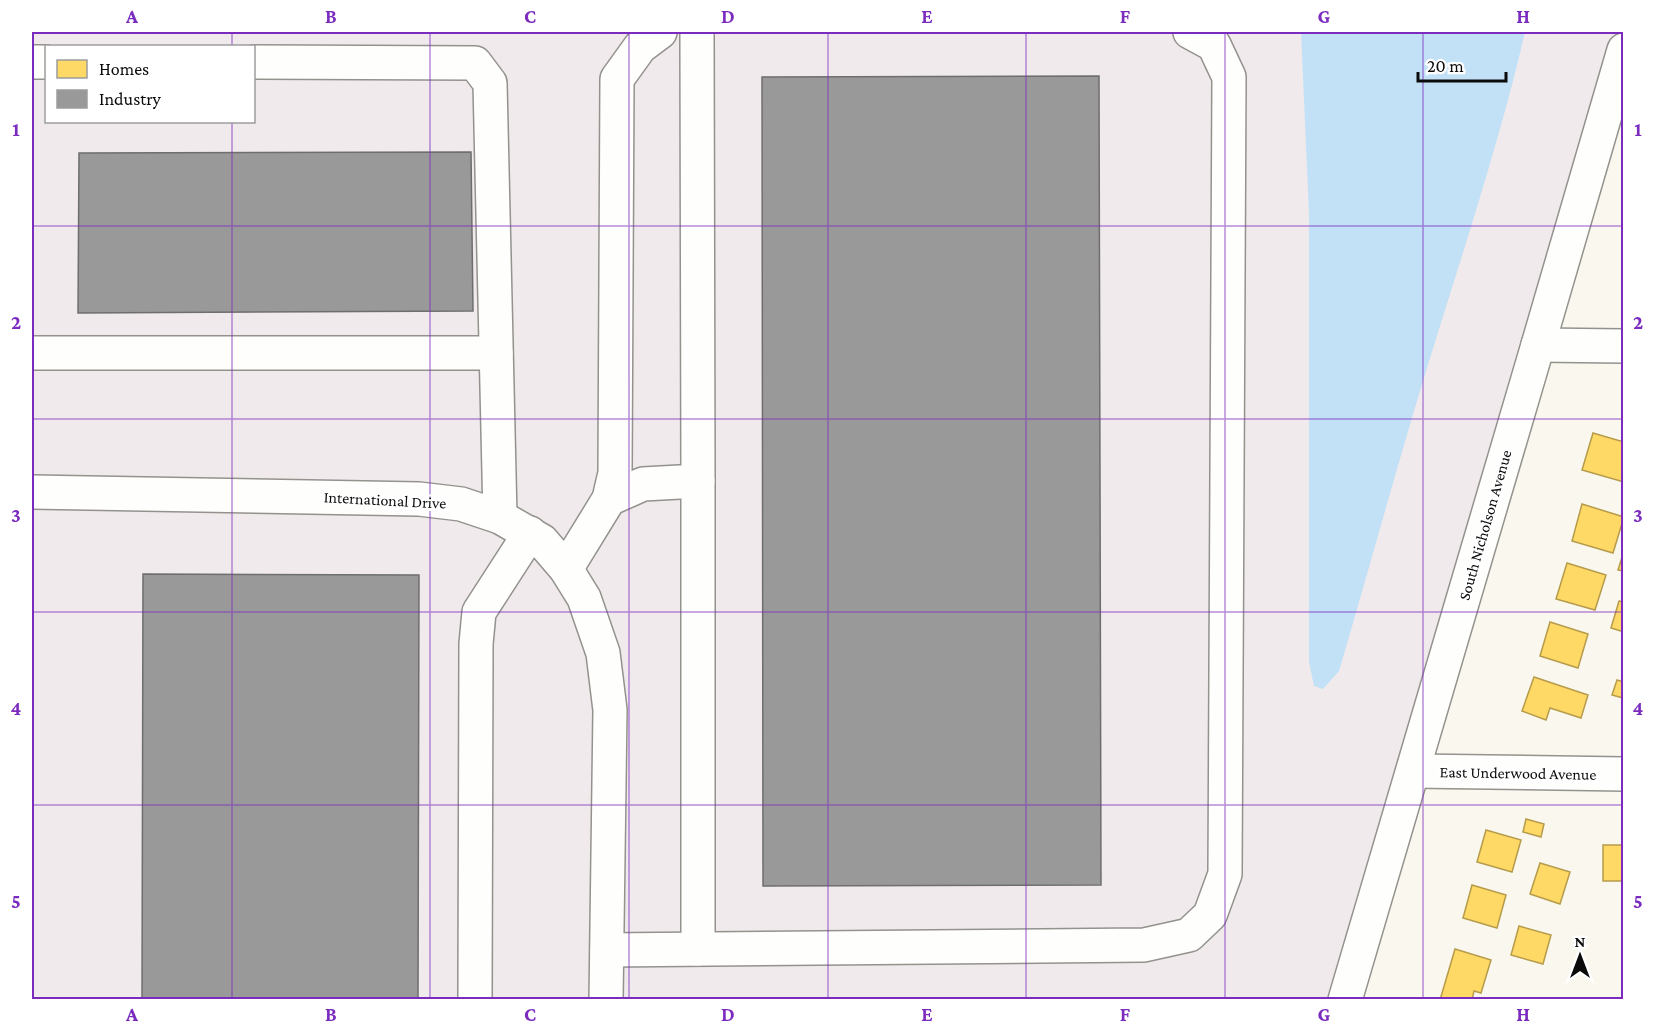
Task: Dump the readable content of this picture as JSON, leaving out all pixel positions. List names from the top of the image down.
{
  "streets": {
    "street": ["International Drive", "South Nicholson Avenue", "East Underwood Avenue"]
  },
  "crossings": [
    ["South Nicholson Avenue", "East Underwood Avenue"]
  ],
  "legend": ["Homes", "Industry"],
  "scale_bar": "20 m",
  "north": "top",
  "grid": {
    "columns": [
      "A",
      "B",
      "C",
      "D",
      "E",
      "F",
      "G",
      "H"
    ],
    "rows": [
      "1",
      "2",
      "3",
      "4",
      "5"
    ]
  }
}
